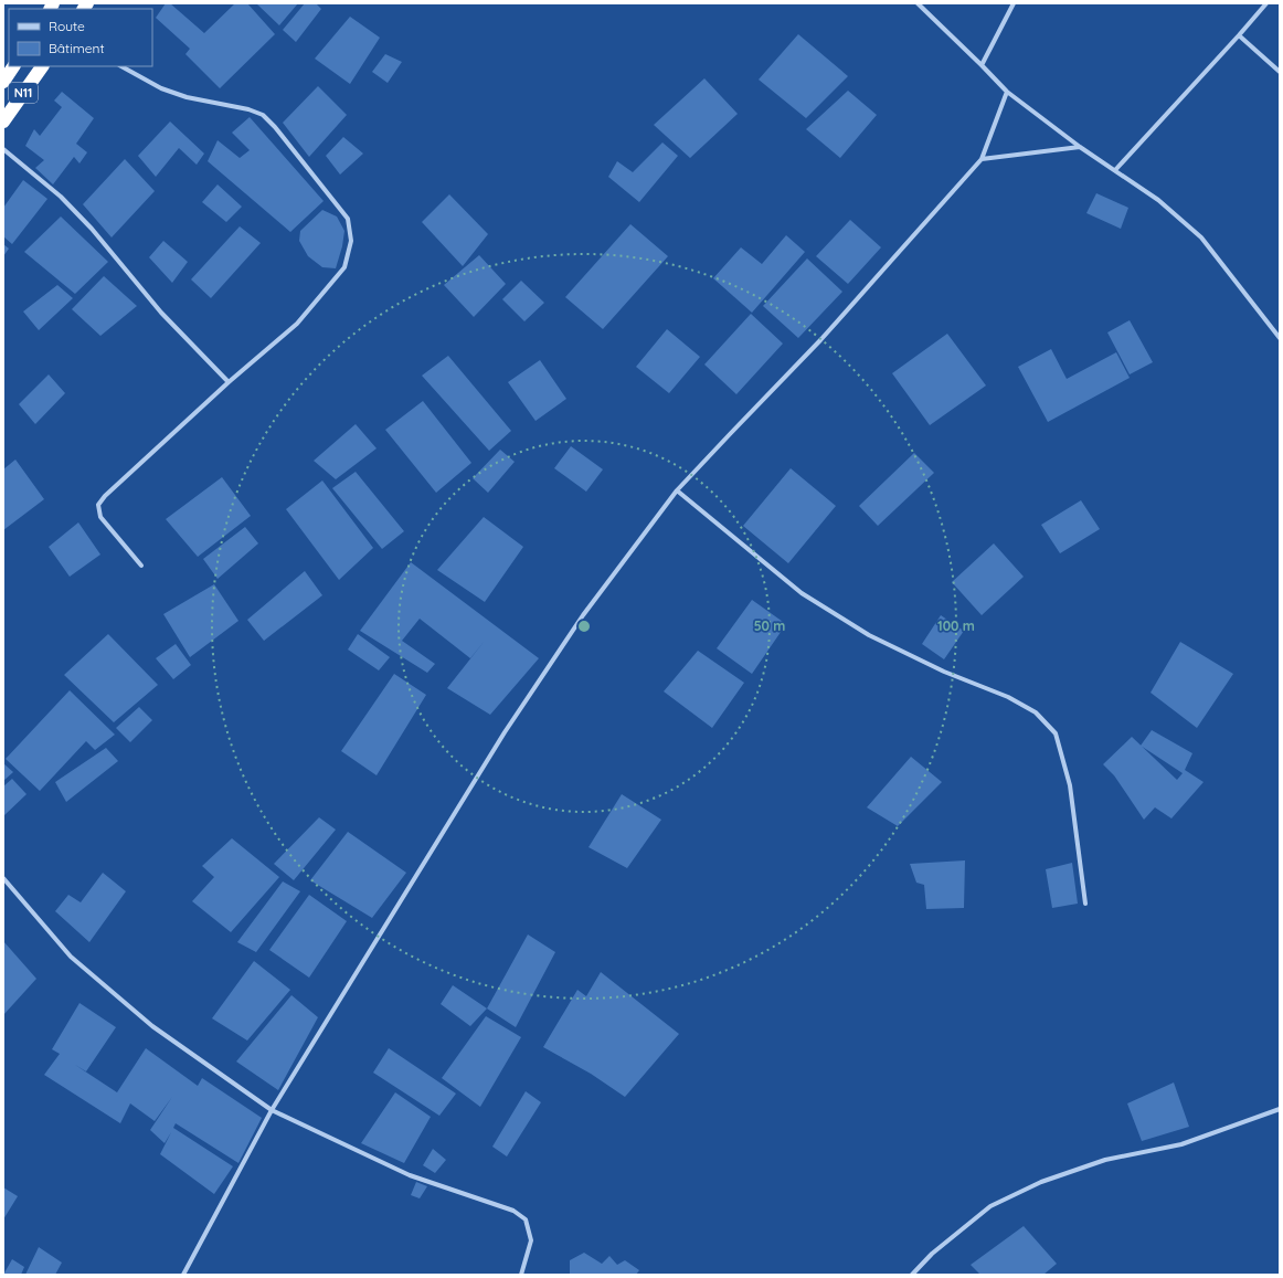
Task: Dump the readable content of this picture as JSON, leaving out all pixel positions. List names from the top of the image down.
{
  "streets": {
    "highway": ["N11"]
  },
  "legend": ["Route", "Bâtiment"],
  "rings": ["50 m", "100 m"]
}
